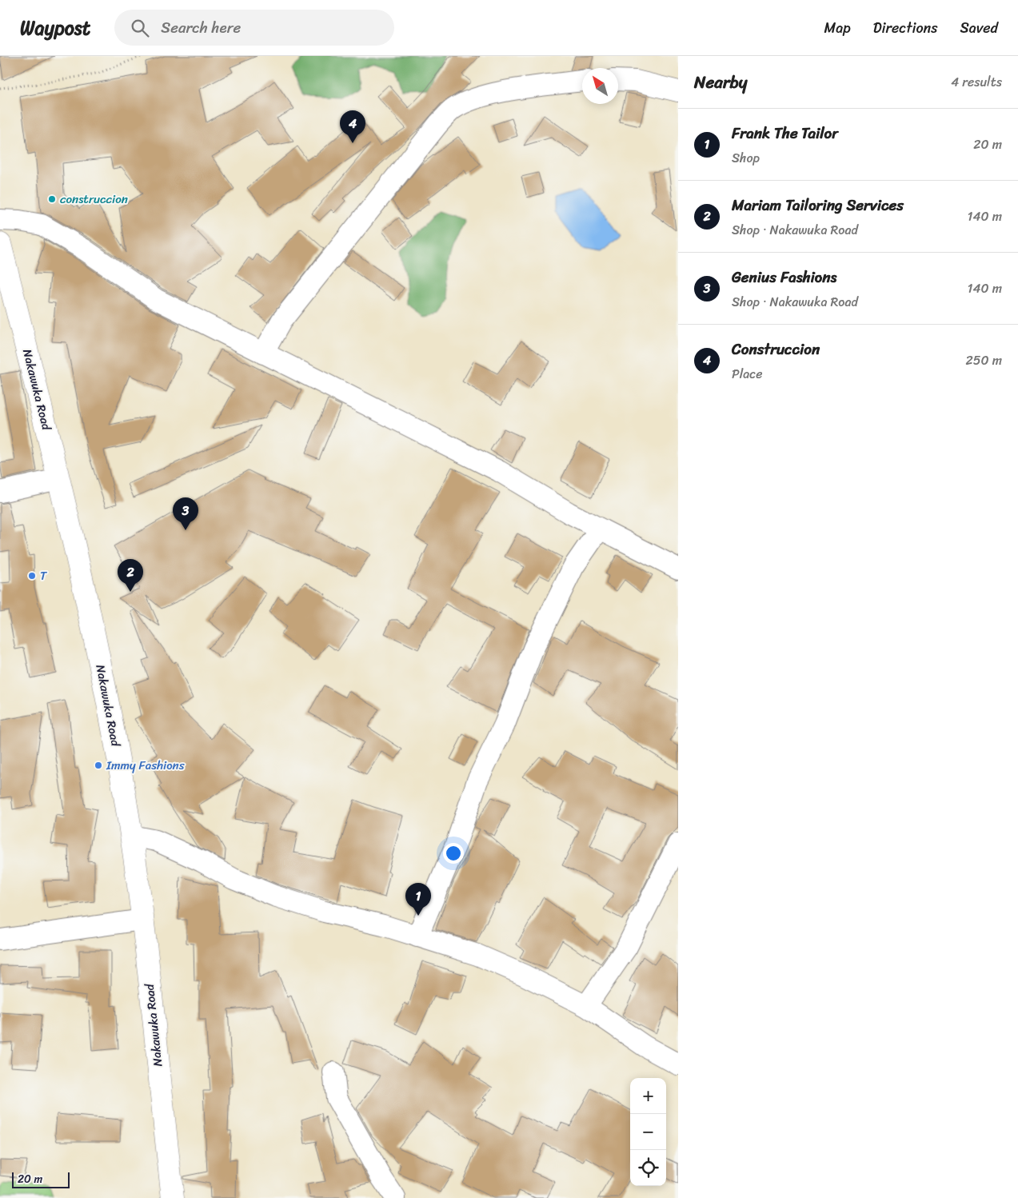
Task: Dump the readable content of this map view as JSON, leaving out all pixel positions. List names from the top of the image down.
{
  "streets": {
    "main road": ["Nakawuka Road"]
  },
  "places": ["construccion", "T", "Immy Fashions"],
  "scale_bar": "20 m",
  "north": "top left",
  "page": {
    "header": "Waypost",
    "search": "Search here",
    "nav": ["Map", "Directions", "Saved"],
    "heading": ["Nearby", "4 results"],
    "list": [
      {
        "mark": "1",
        "name": "Frank The Tailor",
        "note": "Shop",
        "value": "20 m"
      },
      {
        "mark": "2",
        "name": "Mariam Tailoring Services",
        "note": "Shop · Nakawuka Road",
        "value": "140 m"
      },
      {
        "mark": "3",
        "name": "Genius Fashions",
        "note": "Shop · Nakawuka Road",
        "value": "140 m"
      },
      {
        "mark": "4",
        "name": "Construccion",
        "note": "Place",
        "value": "250 m"
      }
    ],
    "pins": [
      "4",
      "3",
      "2",
      "1"
    ],
    "map_buttons": ["+", "−"],
    "scale": "20 m"
  }
}
